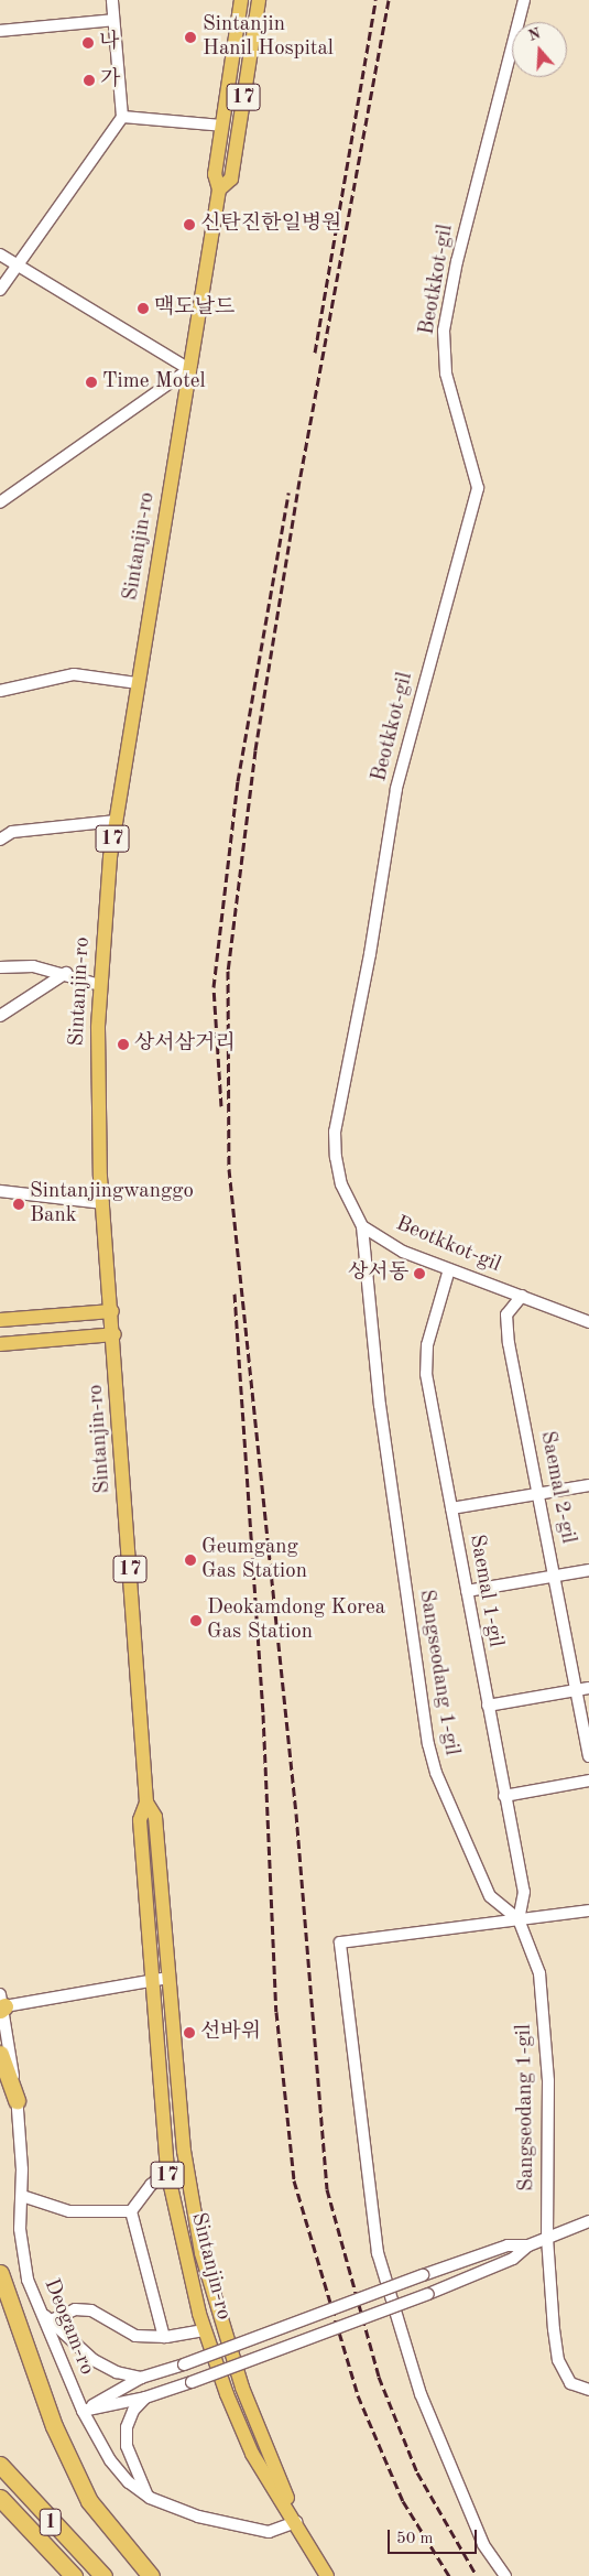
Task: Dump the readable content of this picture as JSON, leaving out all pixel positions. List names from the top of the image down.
{
  "streets": {
    "highway": ["1"],
    "main road": ["17", "Sintanjin-ro"],
    "street": [
      "Beotkkot-gil",
      "Saemal 2-gil",
      "Saemal 1-gil",
      "Sangseodang 1-gil",
      "Deogam-ro"
    ]
  },
  "crossings": [
    ["Beotkkot-gil", "Saemal 2-gil"],
    ["Beotkkot-gil", "Saemal 1-gil"],
    ["Beotkkot-gil", "Sangseodang 1-gil"],
    ["Sintanjin-ro", "Deogam-ro"],
    ["Saemal 1-gil", "Sangseodang 1-gil"]
  ],
  "places": [
    "Sintanjin Hanil Hospital",
    "나",
    "가",
    "신탄진한일병원",
    "맥도날드",
    "Time Motel",
    "상서삼거리",
    "Sintanjingwanggo Bank",
    "상서동",
    "Geumgang Gas Station",
    "Deokamdong Korea Gas Station",
    "선바위"
  ],
  "scale_bar": "50 m",
  "north": "top"
}
